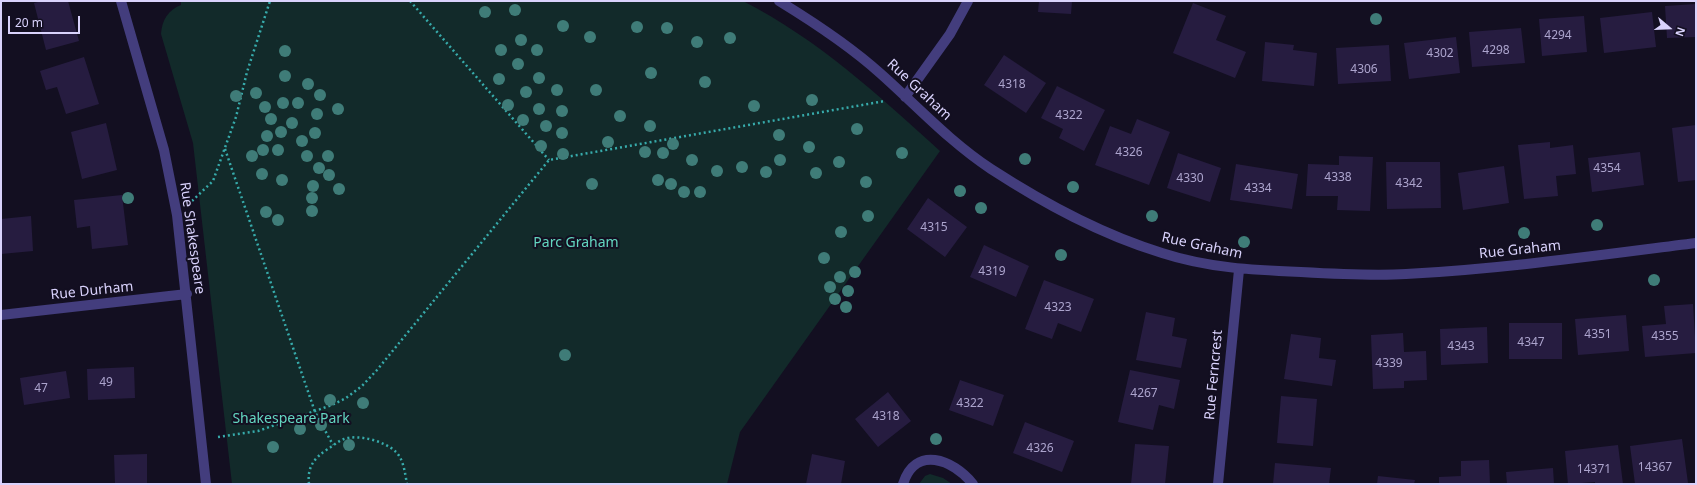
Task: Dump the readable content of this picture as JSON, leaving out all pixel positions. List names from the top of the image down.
{
  "streets": {
    "street": [
      "Rue Graham",
      "Rue Shakespeare",
      "Rue Durham",
      "Rue Ferncrest"
    ]
  },
  "crossings": [
    ["Rue Graham", "Rue Ferncrest"],
    ["Rue Shakespeare", "Rue Durham"]
  ],
  "parks": ["Parc Graham", "Shakespeare Park"],
  "house_numbers": [
    "4294",
    "4298",
    "4302",
    "4306",
    "4318",
    "4322",
    "4326",
    "4354",
    "4338",
    "4330",
    "4342",
    "4334",
    "4315",
    "4319",
    "4323",
    "4351",
    "4355",
    "4347",
    "4343",
    "4339",
    "49",
    "47",
    "4267",
    "4322",
    "4318",
    "4326",
    "14367",
    "14371"
  ],
  "scale_bar": "20 m",
  "north": "right"
}
